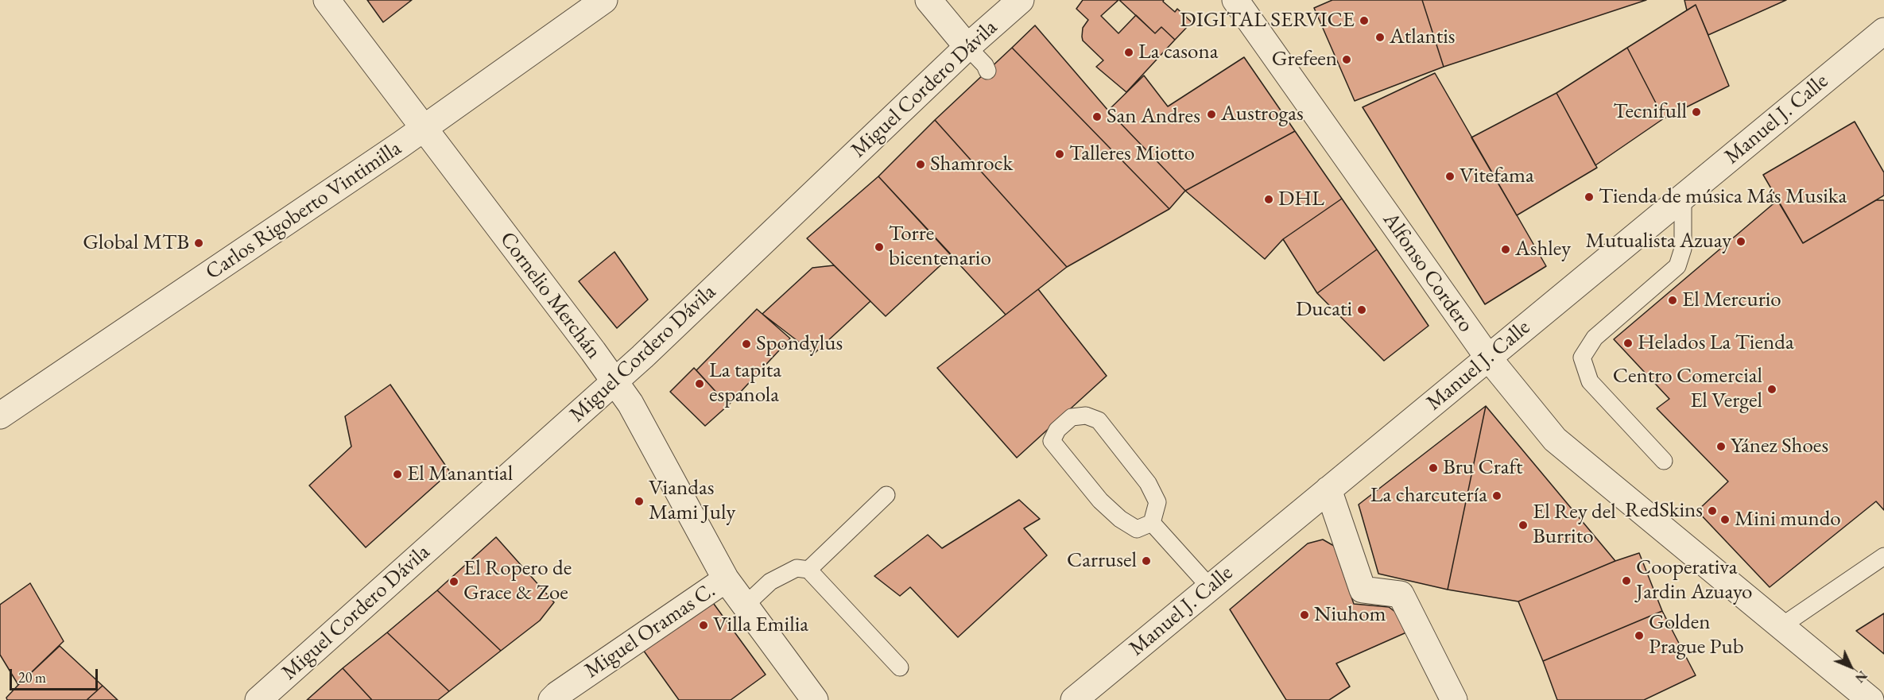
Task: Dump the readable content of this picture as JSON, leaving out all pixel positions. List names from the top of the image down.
{
  "streets": {
    "street": [
      "Miguel Cordero Dávila",
      "Manuel J. Calle",
      "Carlos Rigoberto Vintimilla",
      "Alfonso Cordero",
      "Cornelio Merchán",
      "Miguel Oramas C."
    ]
  },
  "crossings": [
    ["Miguel Cordero Dávila", "Cornelio Merchán"],
    ["Manuel J. Calle", "Alfonso Cordero"],
    ["Carlos Rigoberto Vintimilla", "Cornelio Merchán"],
    ["Cornelio Merchán", "Miguel Oramas C."]
  ],
  "places": [
    "DIGITAL SERVICE",
    "Atlantis",
    "La casona",
    "Grefeen",
    "Tecnifull",
    "Austrogas",
    "San Andres",
    "Talleres Miotto",
    "Shamrock",
    "Vitefama",
    "Tienda de música Más Musika",
    "DHL",
    "Mutualista Azuay",
    "Global MTB",
    "Torre bicentenario",
    "Ashley",
    "El Mercurio",
    "Ducati",
    "Helados La Tienda",
    "Spondylus",
    "La tapita espanola",
    "Centro Comercial El Vergel",
    "Yánez Shoes",
    "Bru Craft",
    "El Manantial",
    "La charcutería",
    "Viandas Mami July",
    "RedSkins",
    "Mini mundo",
    "El Rey del Burrito",
    "Carrusel",
    "Cooperativa Jardin Azuayo",
    "El Ropero de Grace & Zoe",
    "Niuhom",
    "Villa Emilia",
    "Golden Prague Pub"
  ],
  "scale_bar": "20 m",
  "north": "bottom right"
}
